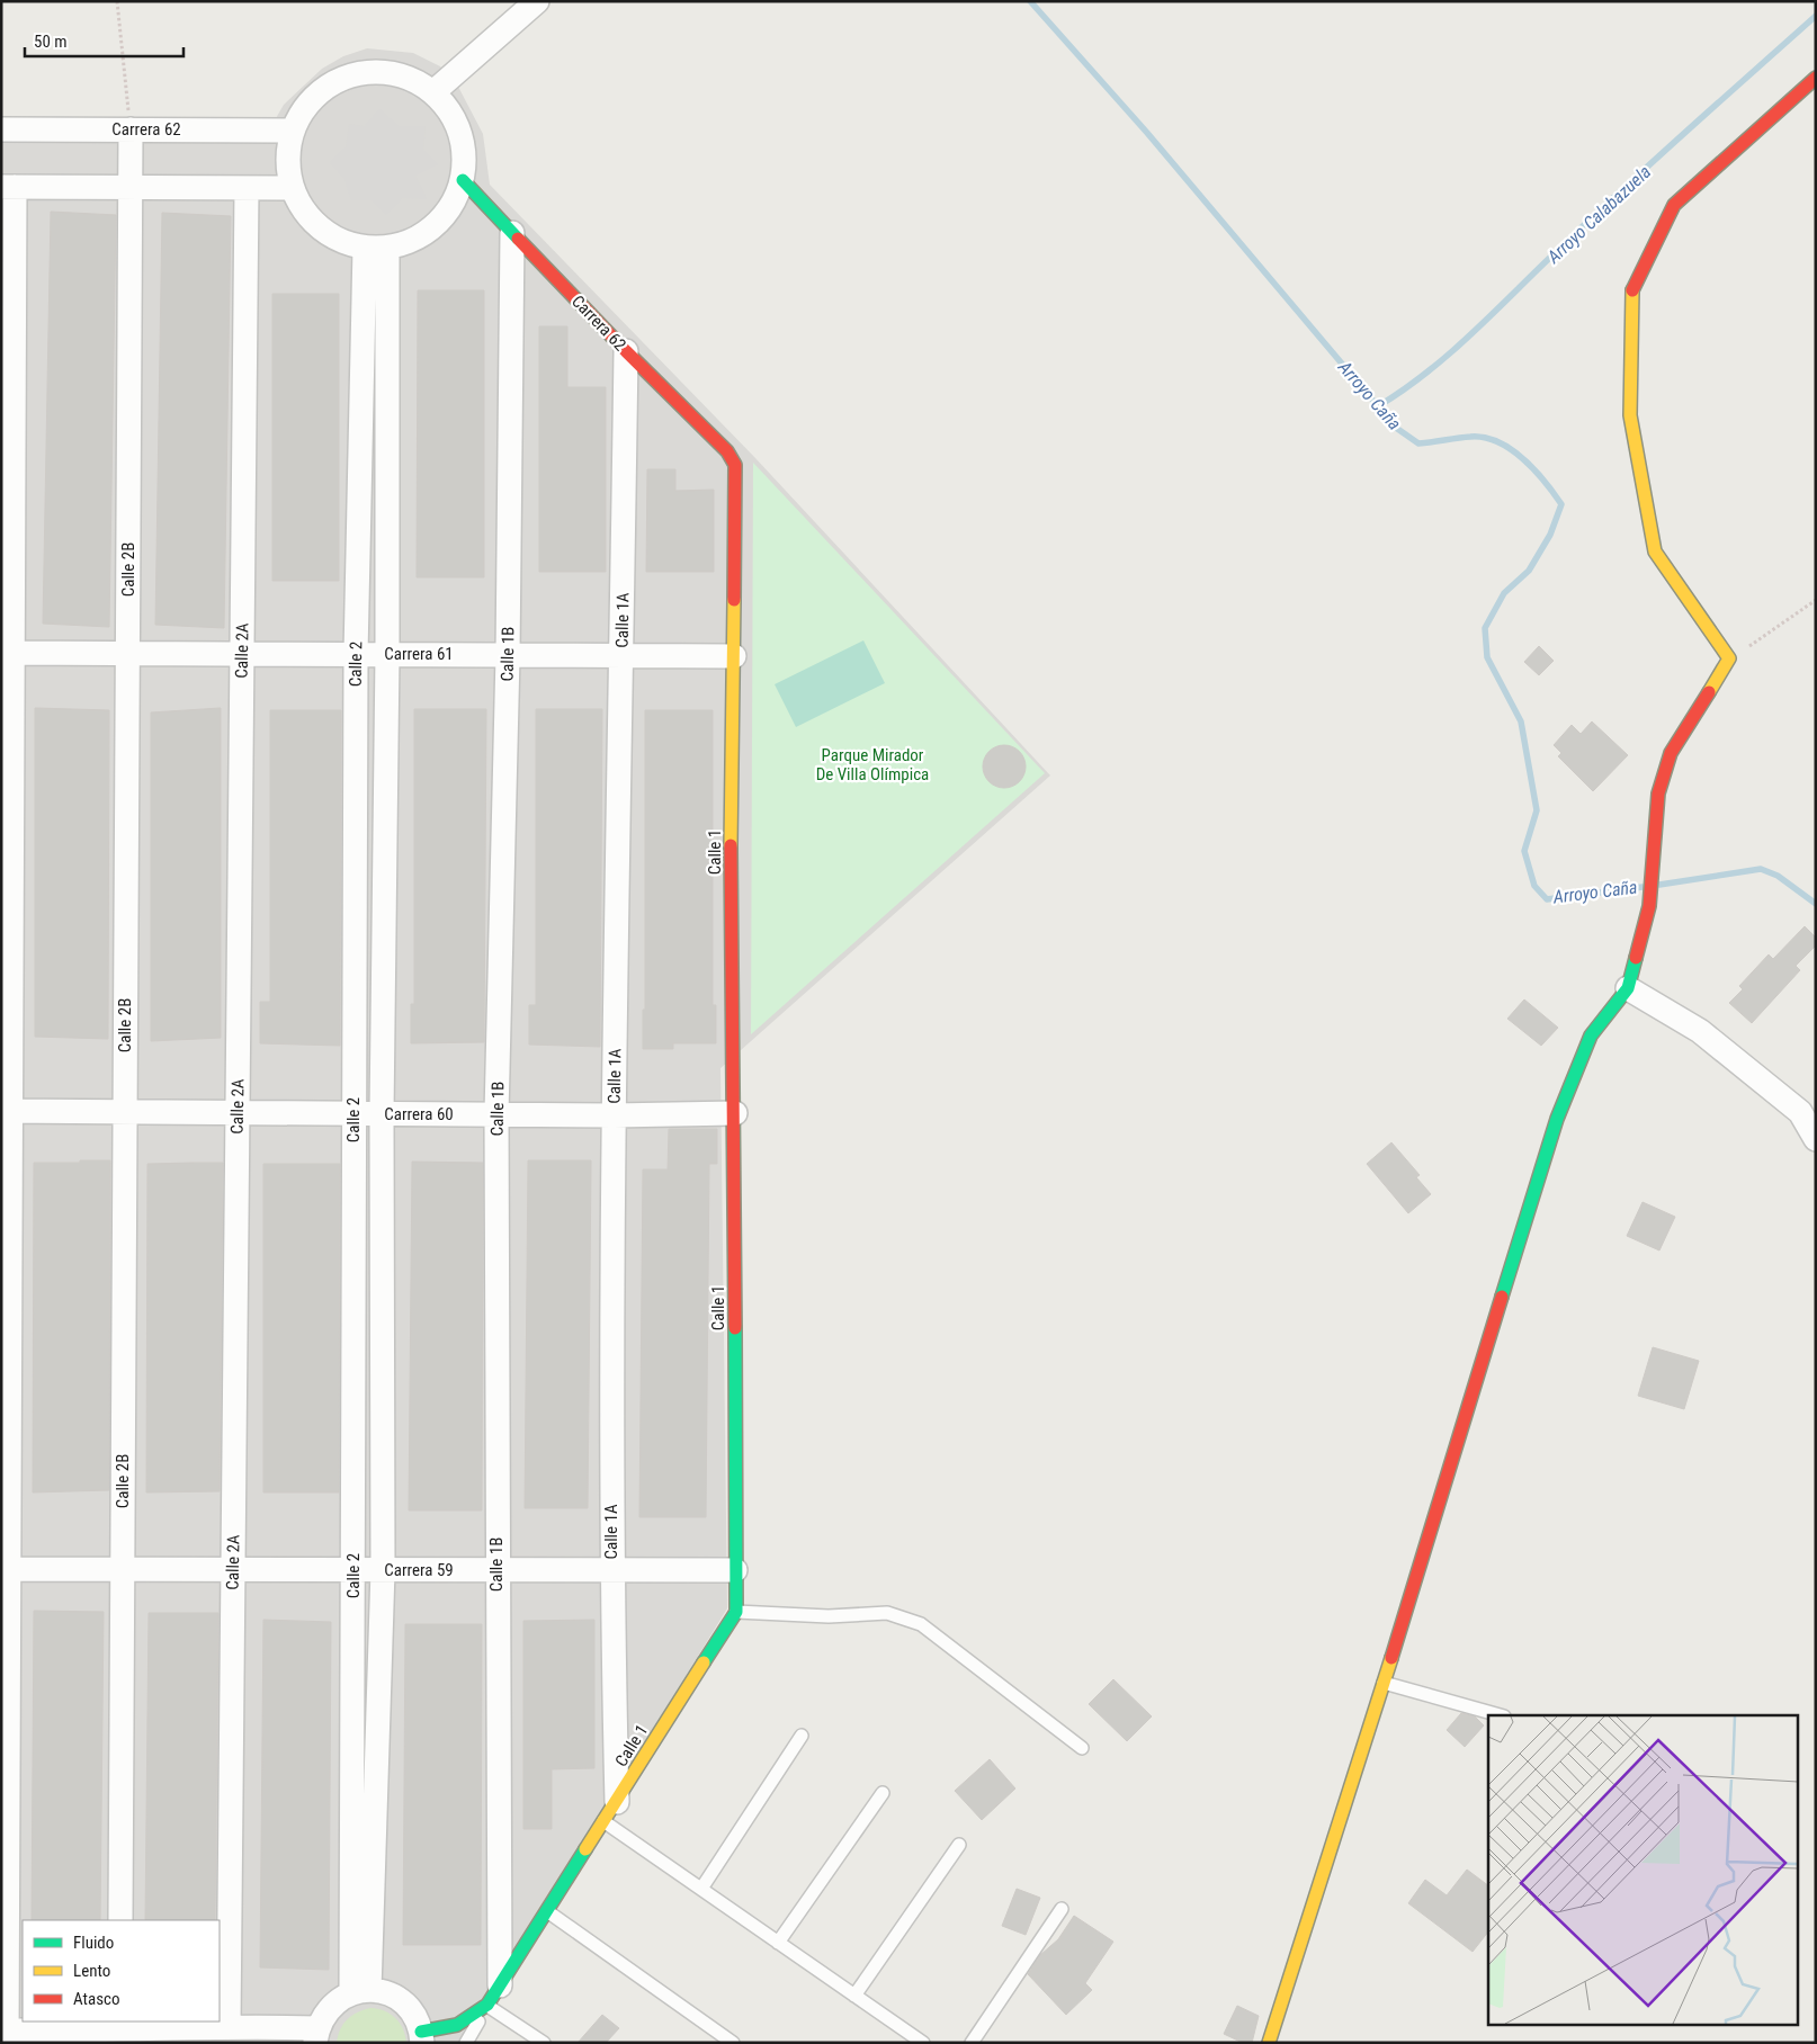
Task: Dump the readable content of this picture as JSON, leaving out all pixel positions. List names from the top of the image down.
{
  "streets": {
    "street": [
      "Carrera 62",
      "Calle 2B",
      "Calle 1A",
      "Calle 2A",
      "Carrera 61",
      "Calle 1B",
      "Calle 2",
      "Calle 1",
      "Carrera 60",
      "Carrera 59"
    ]
  },
  "crossings": [
    ["Carrera 62", "Calle 2B"],
    ["Carrera 62", "Calle 1A"],
    ["Carrera 62", "Calle 1B"],
    ["Carrera 62", "Calle 2"],
    ["Carrera 62", "Calle 1"],
    ["Calle 2B", "Carrera 61"],
    ["Calle 2B", "Carrera 60"],
    ["Calle 2B", "Carrera 59"],
    ["Calle 1A", "Carrera 61"],
    ["Calle 1A", "Calle 1"],
    ["Calle 1A", "Carrera 60"],
    ["Calle 1A", "Carrera 59"],
    ["Calle 2A", "Carrera 61"],
    ["Calle 2A", "Carrera 60"],
    ["Calle 2A", "Carrera 59"],
    ["Carrera 61", "Calle 1B"],
    ["Carrera 61", "Calle 2"],
    ["Carrera 61", "Calle 1"],
    ["Calle 1B", "Calle 1"],
    ["Calle 1B", "Carrera 60"],
    ["Calle 1B", "Carrera 59"],
    ["Calle 2", "Carrera 60"],
    ["Calle 2", "Carrera 59"],
    ["Calle 1", "Carrera 60"],
    ["Calle 1", "Carrera 59"]
  ],
  "water": ["Arroyo Calabazuela", "Arroyo Caña"],
  "parks": ["Parque Mirador De Villa Olímpica"],
  "legend": ["Fluido", "Lento", "Atasco"],
  "scale_bar": "50 m"
}
